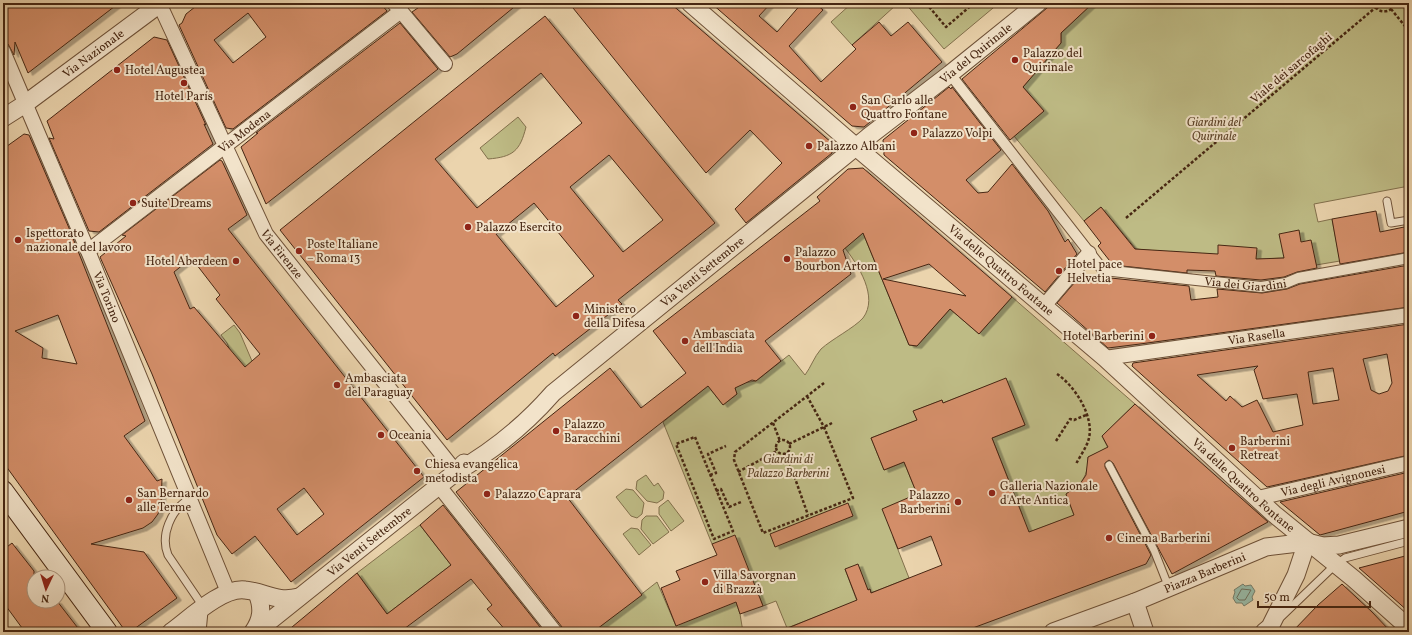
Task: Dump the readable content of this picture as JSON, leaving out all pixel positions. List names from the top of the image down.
{
  "streets": {
    "street": [
      "Via Nazionale",
      "Via del Quirinale",
      "Via Modena",
      "Via Firenze",
      "Via delle Quattro Fontane",
      "Via Venti Settembre",
      "Via dei Giardini",
      "Via Torino",
      "Via Rasella",
      "Via degli Avignonesi",
      "Piazza Barberini"
    ],
    "path": ["Viale dei sarcofaghi"]
  },
  "crossings": [
    ["Via Nazionale", "Via Firenze"],
    ["Via Nazionale", "Via Torino"],
    ["Via del Quirinale", "Via delle Quattro Fontane"],
    ["Via del Quirinale", "Via Venti Settembre"],
    ["Via del Quirinale", "Via dei Giardini"],
    ["Via Modena", "Via Firenze"],
    ["Via Modena", "Via Torino"],
    ["Via Firenze", "Via Venti Settembre"],
    ["Via delle Quattro Fontane", "Via Venti Settembre"],
    ["Via delle Quattro Fontane", "Via Rasella"],
    ["Via delle Quattro Fontane", "Via degli Avignonesi"],
    ["Via delle Quattro Fontane", "Piazza Barberini"]
  ],
  "parks": ["Giardini del Quirinale", "Giardini di Palazzo Barberini"],
  "places": [
    "Palazzo del Quirinale",
    "Hotel Augustea",
    "Hotel París",
    "San Carlo alle Quattro Fontane",
    "Palazzo Volpi",
    "Palazzo Albani",
    "Suite Dreams",
    "Palazzo Esercito",
    "Ispettorato nazionale del lavoro",
    "Poste Italiane – Roma 13",
    "Palazzo Bourbon Artom",
    "Hotel Aberdeen",
    "Hotel pace Helvetia",
    "Ministero della Difesa",
    "Hotel Barberini",
    "Ambasciata dell'India",
    "Ambasciata del Paraguay",
    "Palazzo Baracchini",
    "Oceania",
    "Barberini Retreat",
    "Chiesa evangelica metodista",
    "Galleria Nazionale d'Arte Antica",
    "Palazzo Caprara",
    "San Bernardo alle Terme",
    "Palazzo Barberini",
    "Cinema Barberini",
    "Villa Savorgnan di Brazzà"
  ],
  "scale_bar": "50 m",
  "north": "bottom"
}
